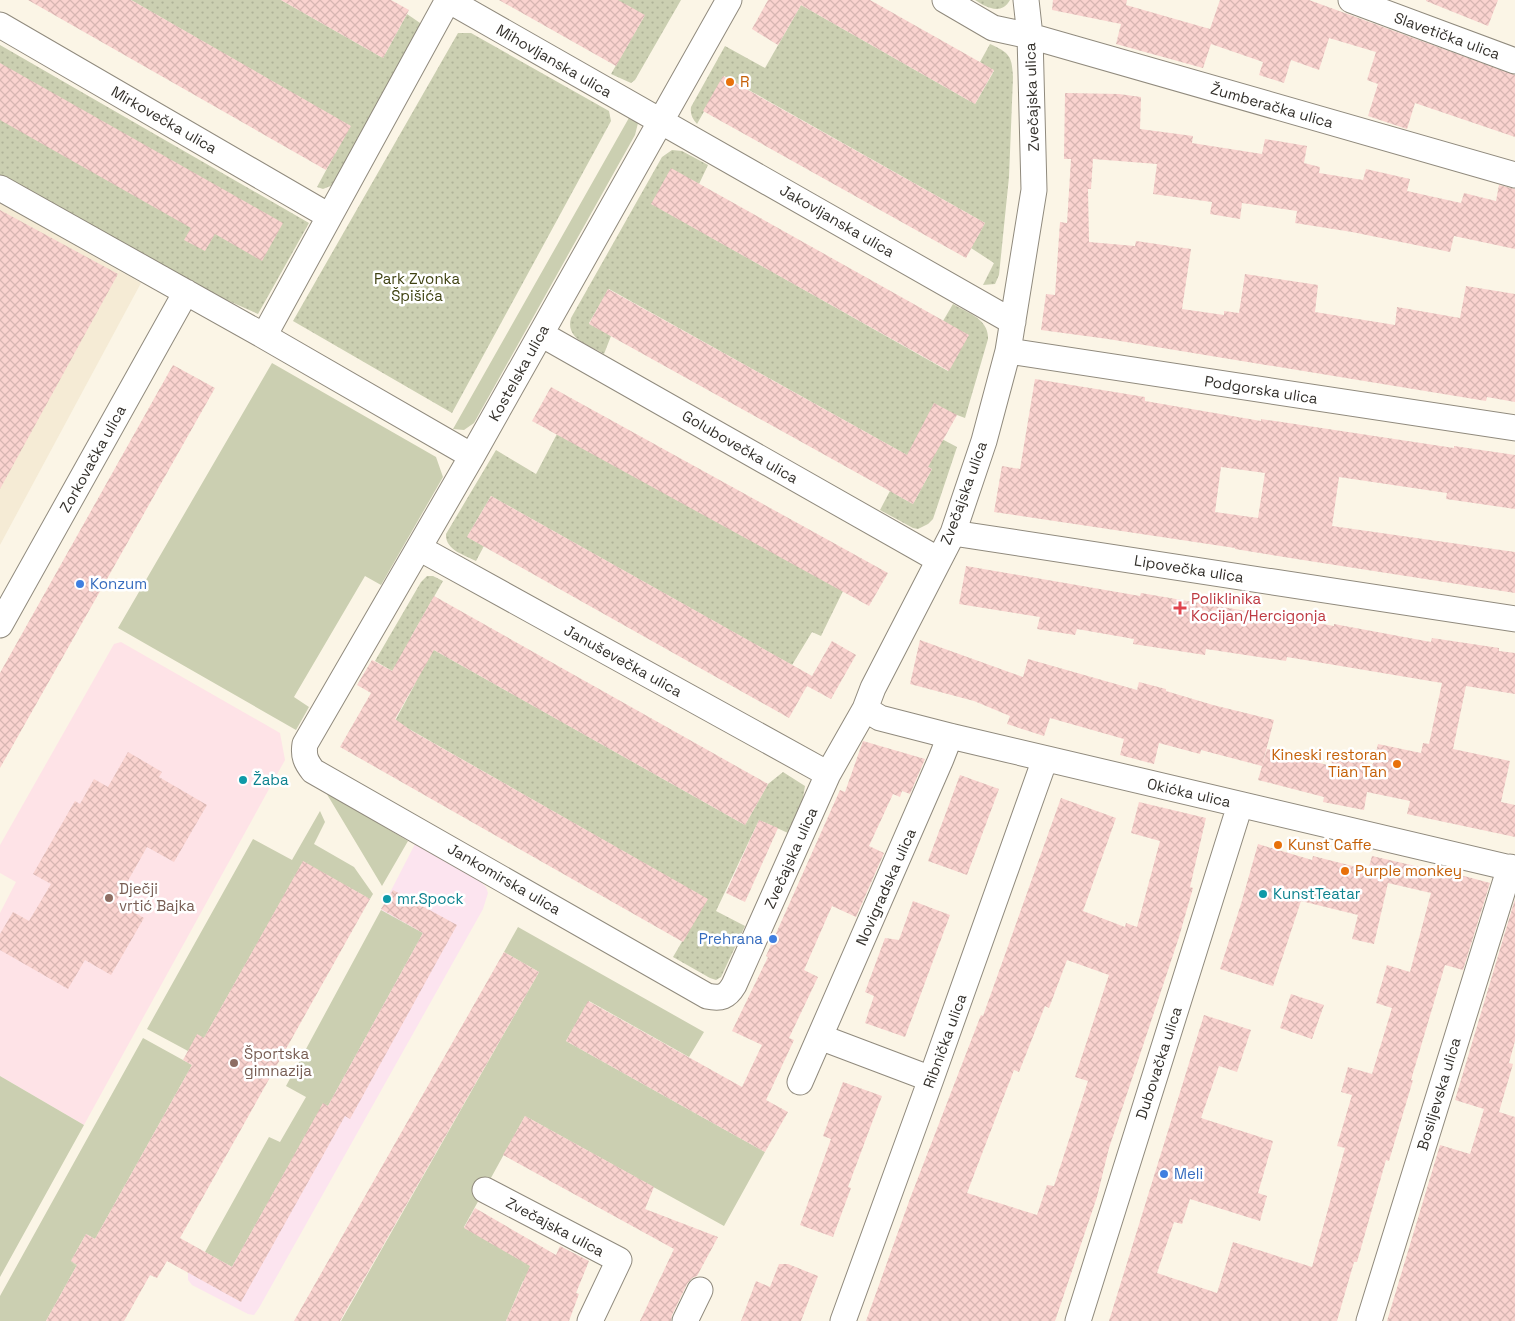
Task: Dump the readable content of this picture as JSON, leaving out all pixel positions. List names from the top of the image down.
{
  "streets": {
    "street": [
      "Slavetička ulica",
      "Mihovljanska ulica",
      "Zvečajska ulica",
      "Žumberačka ulica",
      "Mirkovečka ulica",
      "Jakovljanska ulica",
      "Kostelska ulica",
      "Podgorska ulica",
      "Golubovečka ulica",
      "Zorkovačka ulica",
      "Lipovečka ulica",
      "Januševečka ulica",
      "Okićka ulica",
      "Jankomirska ulica",
      "Novigradska ulica",
      "Ribnička ulica",
      "Dubovačka ulica",
      "Bosiljevska ulica"
    ]
  },
  "crossings": [
    ["Mihovljanska ulica", "Jakovljanska ulica"],
    ["Mihovljanska ulica", "Kostelska ulica"],
    ["Zvečajska ulica", "Žumberačka ulica"],
    ["Zvečajska ulica", "Jakovljanska ulica"],
    ["Zvečajska ulica", "Podgorska ulica"],
    ["Zvečajska ulica", "Golubovečka ulica"],
    ["Zvečajska ulica", "Lipovečka ulica"],
    ["Zvečajska ulica", "Januševečka ulica"],
    ["Zvečajska ulica", "Okićka ulica"],
    ["Zvečajska ulica", "Jankomirska ulica"],
    ["Jakovljanska ulica", "Kostelska ulica"],
    ["Kostelska ulica", "Golubovečka ulica"],
    ["Kostelska ulica", "Januševečka ulica"],
    ["Kostelska ulica", "Jankomirska ulica"],
    ["Okićka ulica", "Novigradska ulica"],
    ["Okićka ulica", "Ribnička ulica"],
    ["Okićka ulica", "Dubovačka ulica"],
    ["Okićka ulica", "Bosiljevska ulica"]
  ],
  "parks": ["Park Zvonka Špišića"],
  "places": {
    "other": [
      "R",
      "Konzum",
      "Kineski restoran Tian Tan",
      "Žaba",
      "Kunst Caffe",
      "Purple monkey",
      "KunstTeatar",
      "Dječji vrtić Bajka",
      "mr.Spock",
      "Prehrana",
      "Športska gimnazija",
      "Meli"
    ],
    "health": ["Poliklinika Kocijan/Hercigonja"]
  }
}
